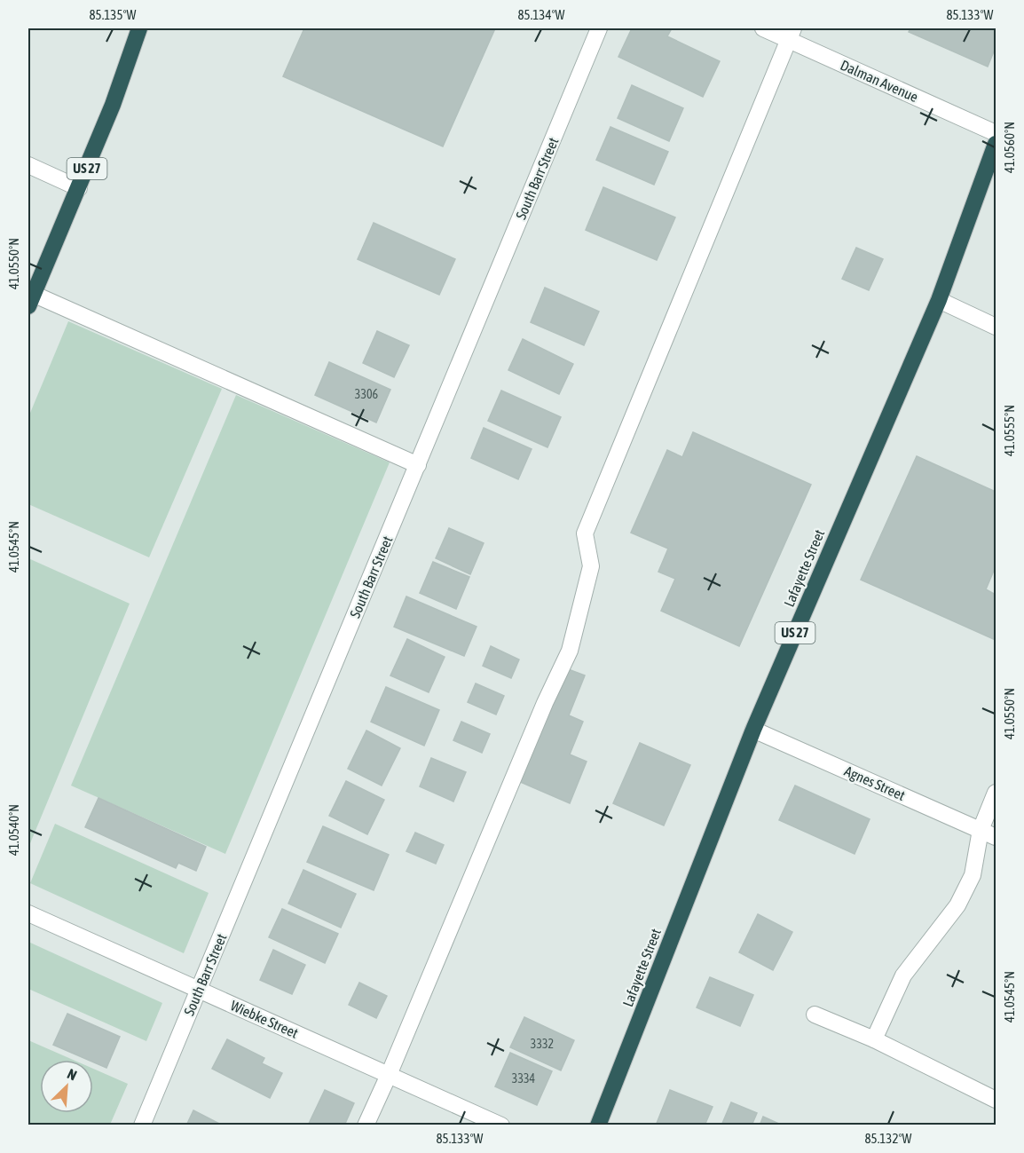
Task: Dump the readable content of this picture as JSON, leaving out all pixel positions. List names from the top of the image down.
{
  "streets": {
    "highway": ["US 27", "Lafayette Street"],
    "street": [
      "Dalman Avenue",
      "South Barr Street",
      "Agnes Street",
      "Wiebke Street"
    ]
  },
  "crossings": [
    ["South Barr Street", "Wiebke Street"],
    ["Lafayette Street", "Agnes Street"]
  ],
  "house_numbers": ["3306", "3332", "3334"],
  "north": "top right",
  "coordinates": [
    "85.135°W",
    "85.134°W",
    "85.133°W",
    "41.0560°N",
    "41.0550°N",
    "41.0555°N",
    "41.0545°N",
    "41.0540°N",
    "85.132°W"
  ]
}
